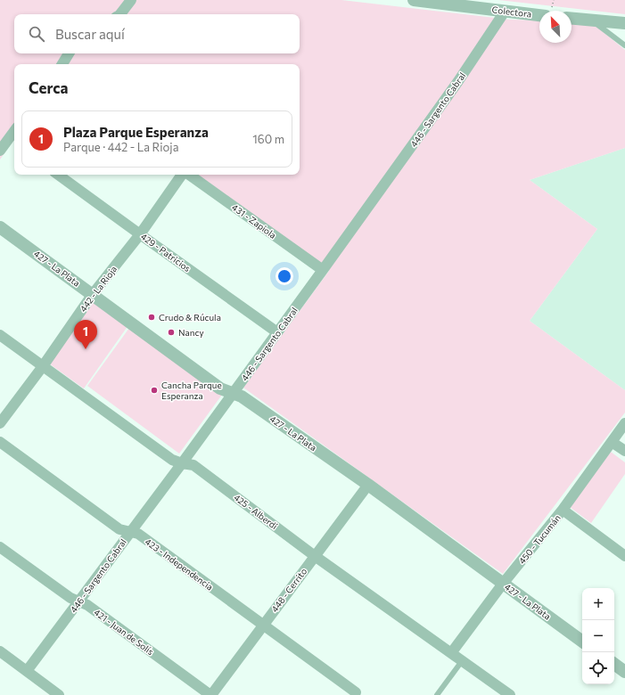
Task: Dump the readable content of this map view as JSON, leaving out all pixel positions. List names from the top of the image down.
{
  "streets": {
    "street": [
      "Colectora",
      "446 - Sargento Cabral",
      "431 - Zapiola",
      "429 - Patricios",
      "427 - La Plata",
      "442 - La Rioja",
      "425 - Alberdi",
      "450 - Tucumán",
      "423 - Independencia",
      "448 - Cerrito",
      "421 - Juan de Solís"
    ]
  },
  "crossings": [
    ["Colectora", "446 - Sargento Cabral"],
    ["446 - Sargento Cabral", "431 - Zapiola"],
    ["446 - Sargento Cabral", "429 - Patricios"],
    ["446 - Sargento Cabral", "427 - La Plata"],
    ["446 - Sargento Cabral", "425 - Alberdi"],
    ["446 - Sargento Cabral", "423 - Independencia"],
    ["446 - Sargento Cabral", "421 - Juan de Solís"],
    ["429 - Patricios", "442 - La Rioja"],
    ["427 - La Plata", "442 - La Rioja"],
    ["427 - La Plata", "450 - Tucumán"],
    ["427 - La Plata", "448 - Cerrito"],
    ["442 - La Rioja", "425 - Alberdi"],
    ["425 - Alberdi", "450 - Tucumán"],
    ["425 - Alberdi", "448 - Cerrito"],
    ["423 - Independencia", "448 - Cerrito"],
    ["448 - Cerrito", "421 - Juan de Solís"]
  ],
  "places": ["Crudo & Rúcula", "Nancy", "Cancha Parque Esperanza"],
  "north": "top left",
  "page": {
    "search": "Buscar aquí",
    "heading": "Cerca",
    "list": [
      {
        "mark": "1",
        "name": "Plaza Parque Esperanza",
        "note": "Parque · 442 - La Rioja",
        "value": "160 m"
      }
    ],
    "pins": "1",
    "map_buttons": ["+", "−"]
  }
}
